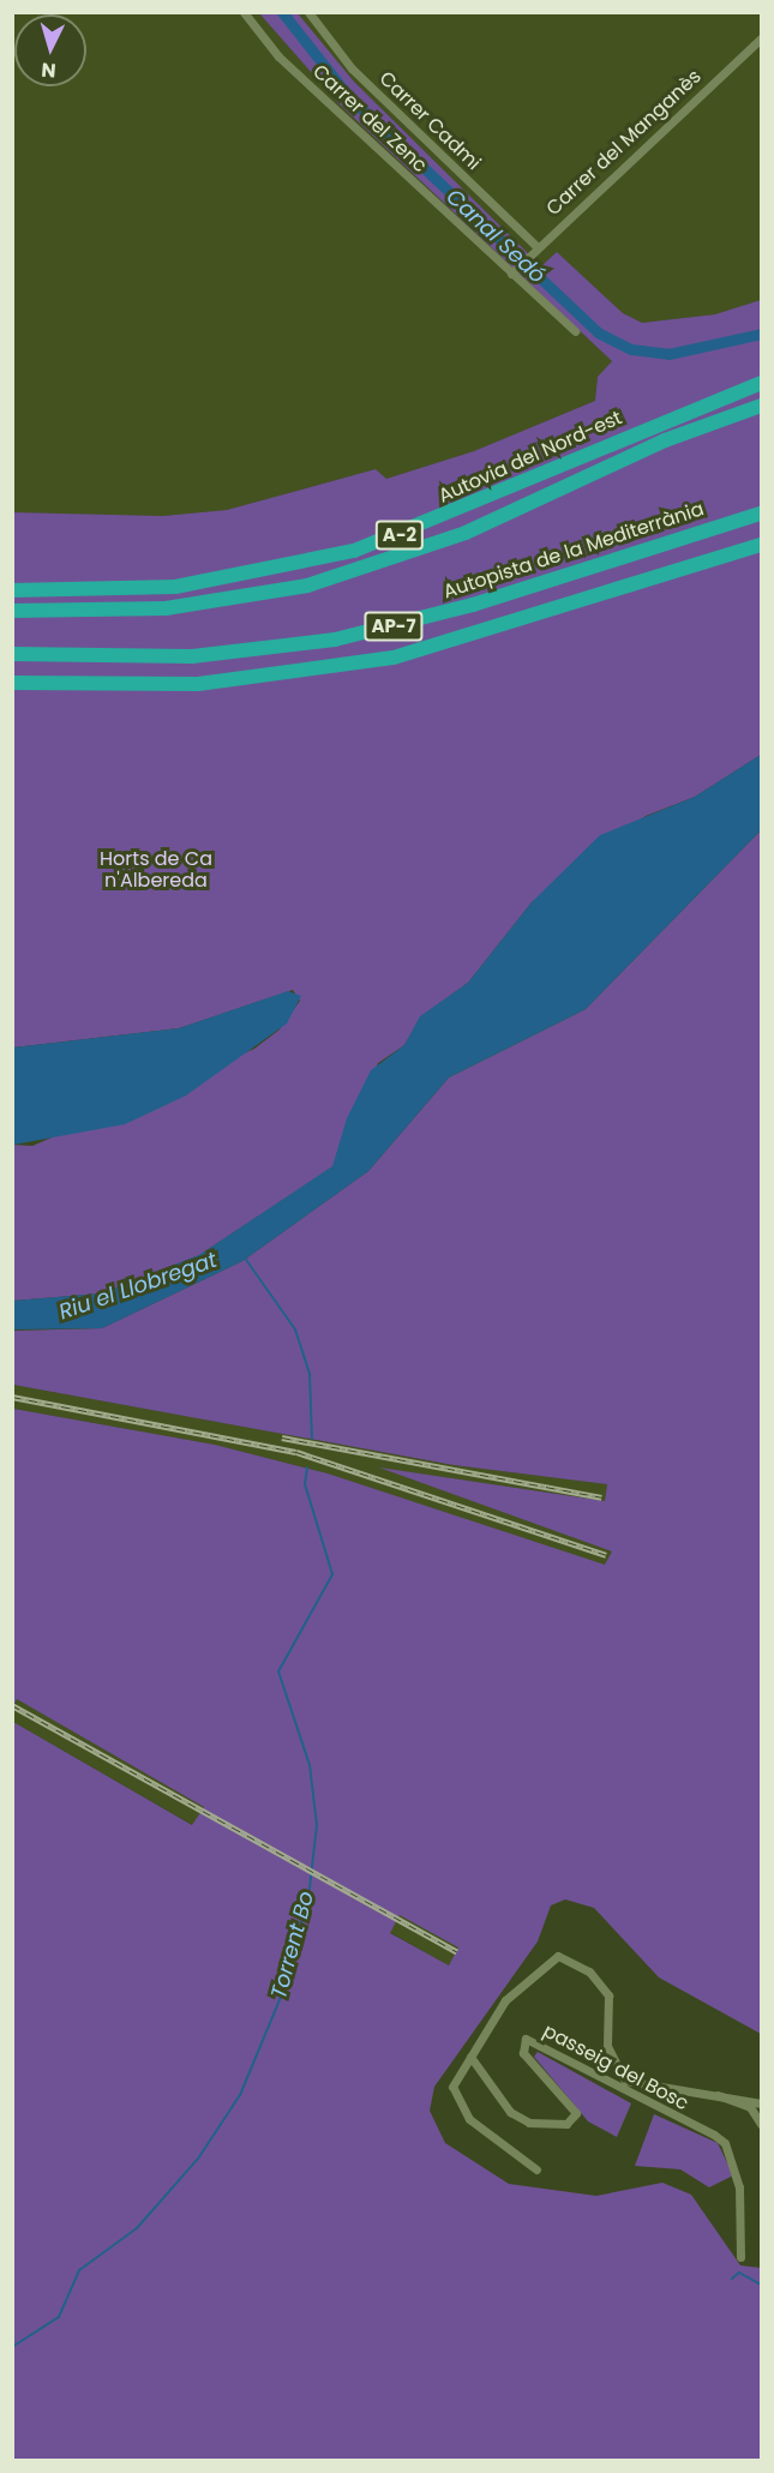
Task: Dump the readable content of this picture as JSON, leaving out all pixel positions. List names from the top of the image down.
{
  "streets": {
    "highway": [
      "Autovia del Nord-est",
      "A-2",
      "Autopista de la Mediterrània",
      "AP-7"
    ],
    "street": [
      "Carrer del Zenc",
      "Carrer Cadmi",
      "Carrer del Manganès",
      "passeig del Bosc"
    ]
  },
  "crossings": [
    ["Carrer del Zenc", "Carrer del Manganès"],
    ["Carrer Cadmi", "Carrer del Manganès"]
  ],
  "water": ["Canal Sedó", "Riu el Llobregat", "Torrent Bo"],
  "parks": ["Horts de Ca n'Albereda"],
  "north": "bottom"
}
